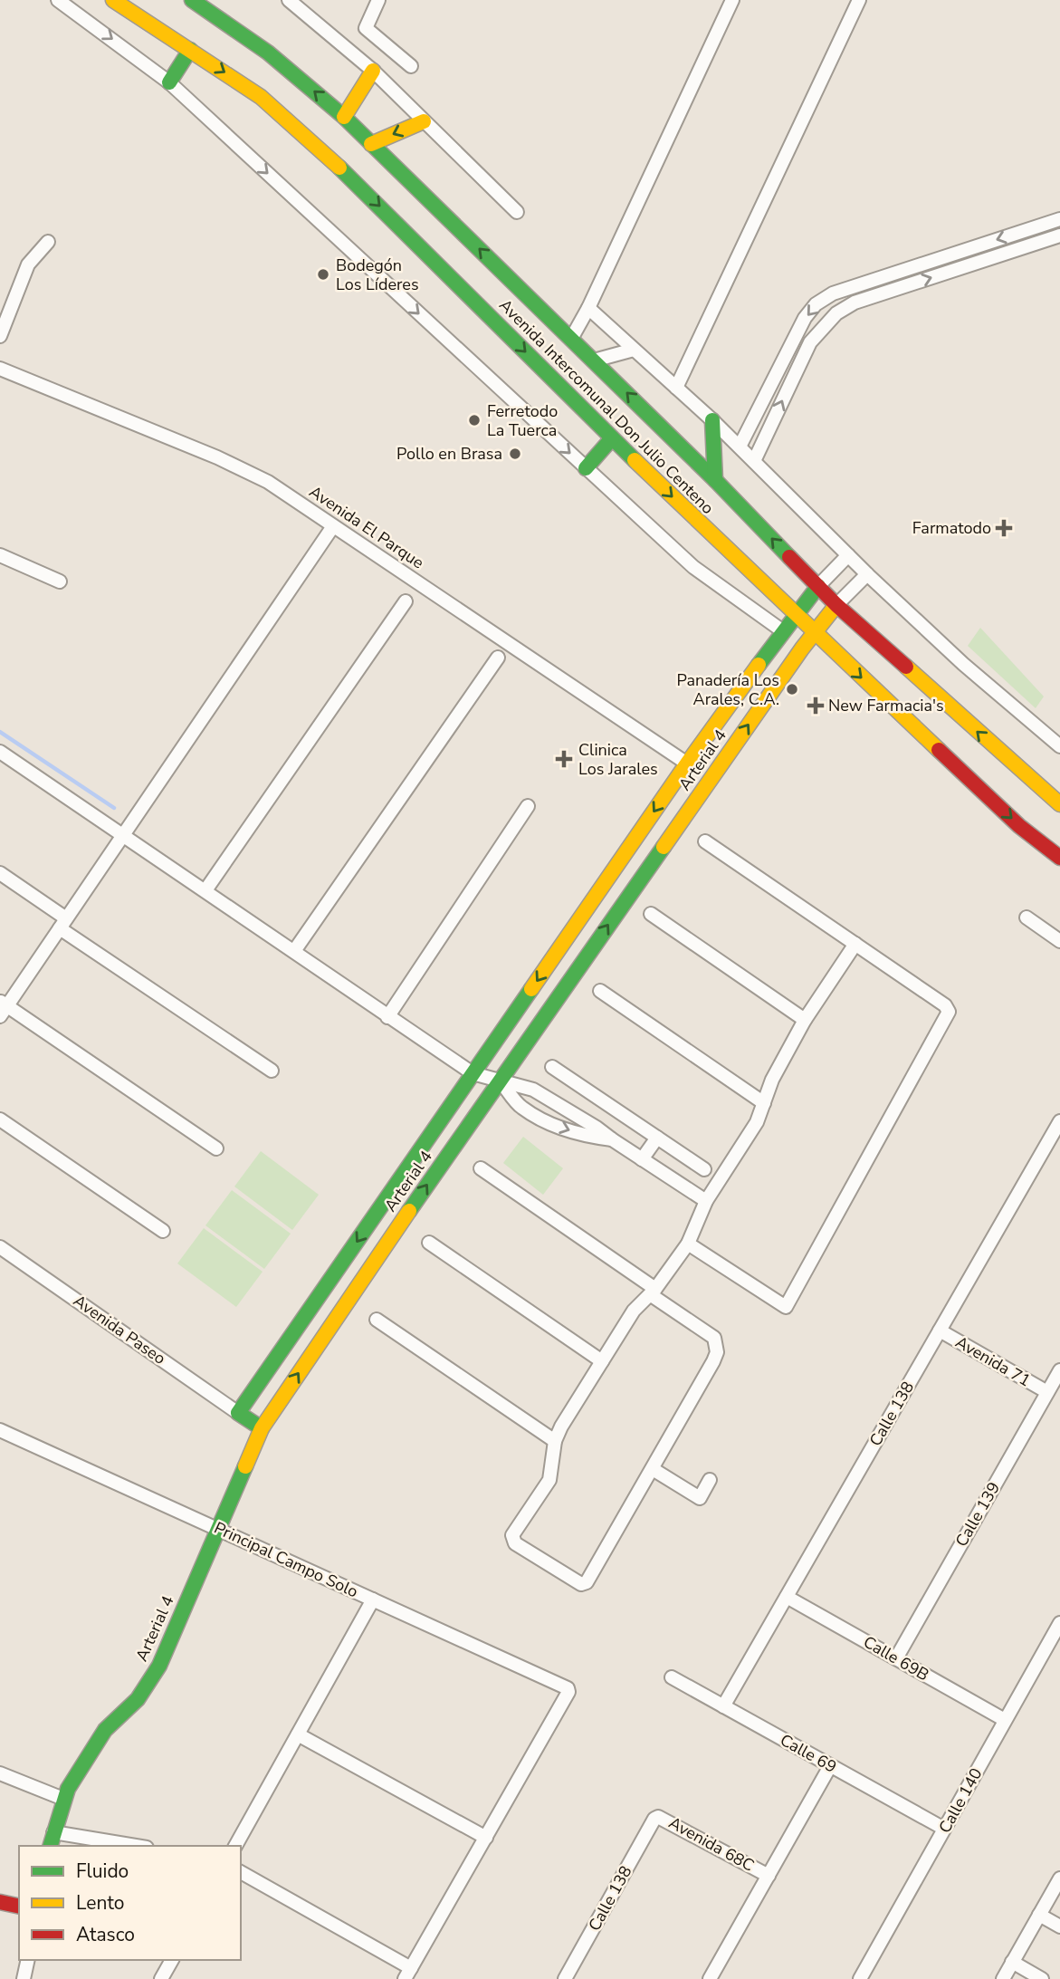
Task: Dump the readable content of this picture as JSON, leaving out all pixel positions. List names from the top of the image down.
{
  "streets": {
    "main road": ["Avenida Intercomunal Don Julio Centeno", "Arterial 4"],
    "street": [
      "Avenida El Parque",
      "Avenida Paseo",
      "Avenida 71",
      "Calle 138",
      "Calle 139",
      "Principal Campo Solo",
      "Calle 69B",
      "Calle 69",
      "Calle 140",
      "Avenida 68C"
    ]
  },
  "crossings": [
    ["Avenida Intercomunal Don Julio Centeno", "Arterial 4"],
    ["Avenida El Parque", "Arterial 4"],
    ["Arterial 4", "Avenida Paseo"],
    ["Arterial 4", "Principal Campo Solo"],
    ["Avenida 71", "Calle 138"],
    ["Avenida 71", "Calle 139"],
    ["Calle 138", "Calle 69B"],
    ["Calle 138", "Calle 69"],
    ["Calle 138", "Avenida 68C"],
    ["Calle 139", "Calle 69B"],
    ["Calle 69B", "Calle 140"],
    ["Calle 69", "Calle 140"]
  ],
  "places": {
    "other": [
      "Bodegón Los Líderes",
      "Ferretodo La Tuerca",
      "Pollo en Brasa",
      "Panadería Los Arales, C.A."
    ],
    "health": ["Farmatodo", "New Farmacia's", "Clinica Los Jarales"]
  },
  "legend": ["Fluido", "Lento", "Atasco"]
}
